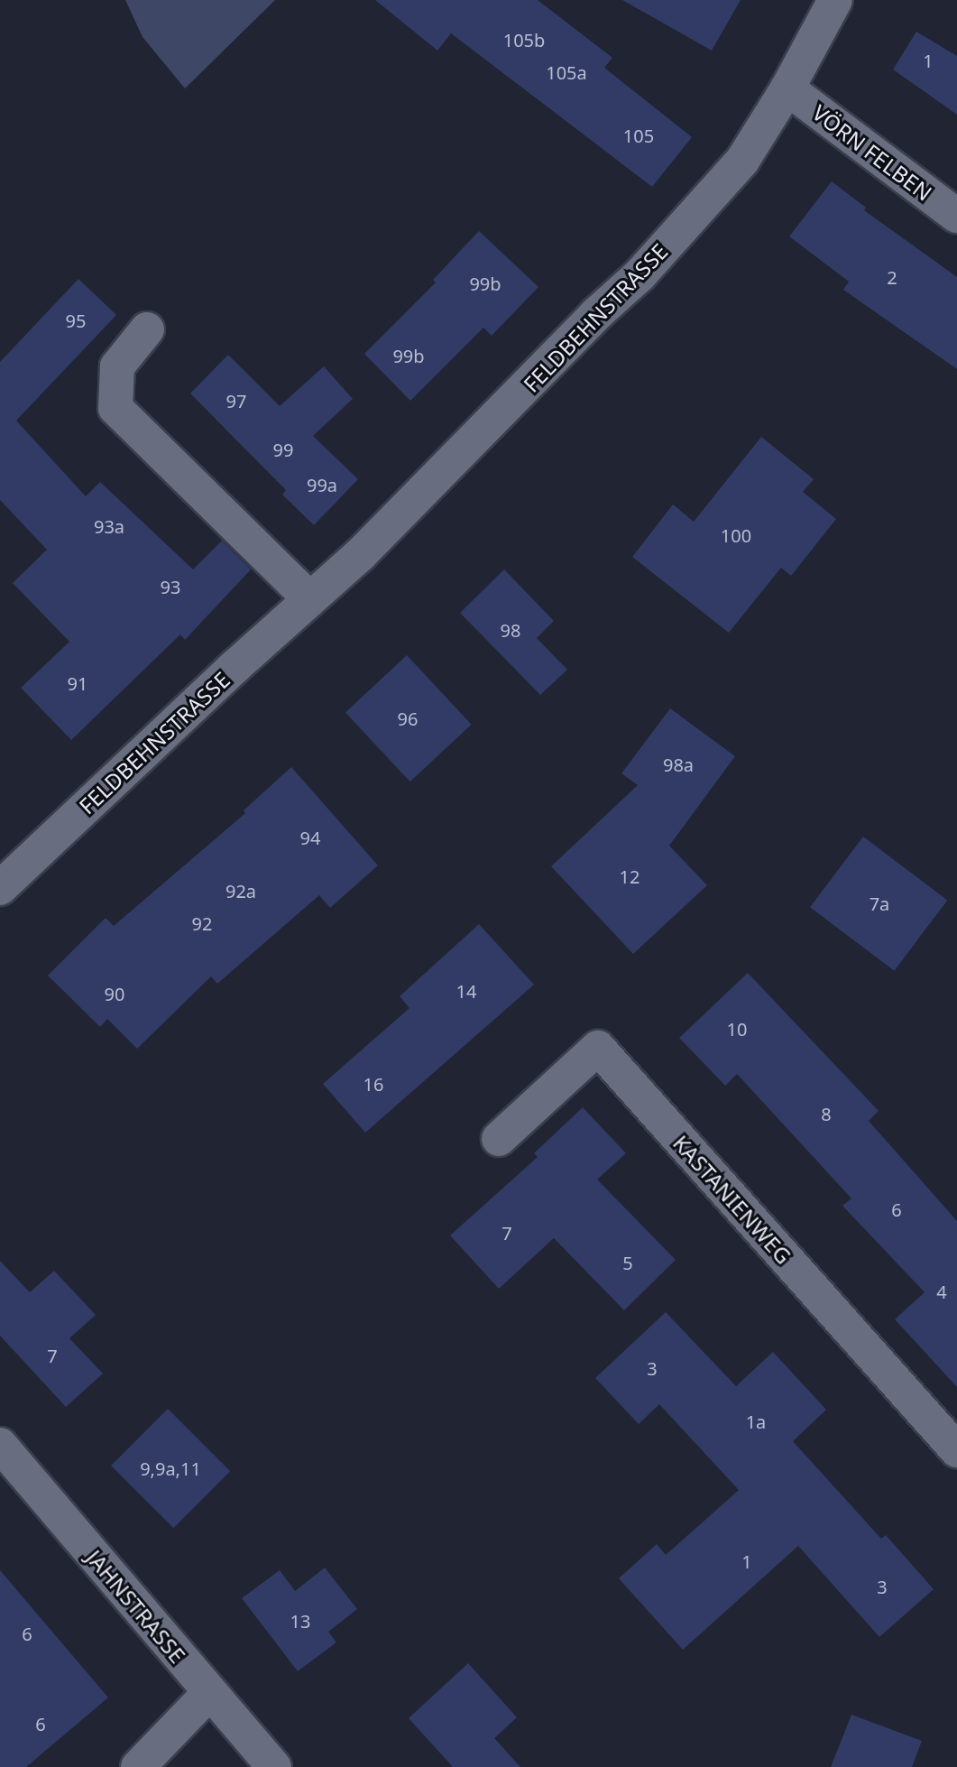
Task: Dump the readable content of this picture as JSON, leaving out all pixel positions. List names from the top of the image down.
{
  "streets": {
    "street": [
      "VÖRN FELBEN",
      "FELDBEHNSTRASSE",
      "KASTANIENWEG",
      "JAHNSTRASSE"
    ]
  },
  "crossings": [
    ["VÖRN FELBEN", "FELDBEHNSTRASSE"]
  ],
  "house_numbers": [
    "105b",
    "1",
    "105a",
    "105",
    "2",
    "99b",
    "95",
    "99b",
    "97",
    "99",
    "99a",
    "93a",
    "100",
    "93",
    "98",
    "91",
    "96",
    "98a",
    "94",
    "12",
    "92a",
    "7a",
    "92",
    "14",
    "90",
    "10",
    "16",
    "8",
    "6",
    "7",
    "5",
    "4",
    "7",
    "3",
    "1a",
    "9,9a,11",
    "1",
    "3",
    "13",
    "6",
    "6"
  ]
}
